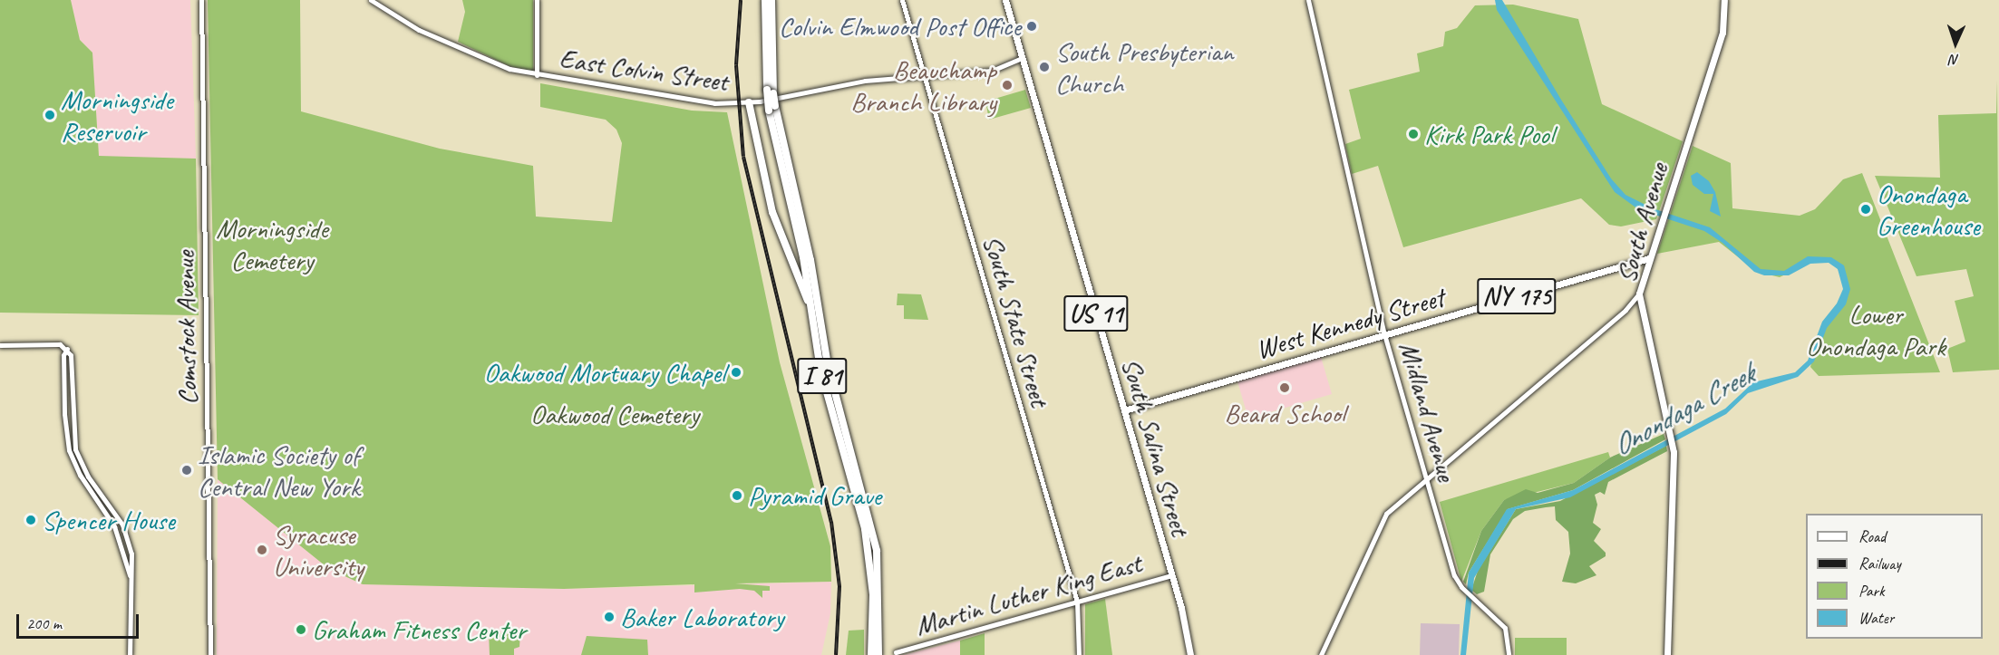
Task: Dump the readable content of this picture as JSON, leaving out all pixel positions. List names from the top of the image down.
{
  "streets": {
    "highway": ["I 81"],
    "main road": [
      "South Avenue",
      "NY 175",
      "US 11",
      "West Kennedy Street",
      "South Salina Street"
    ],
    "street": [
      "East Colvin Street",
      "South State Street",
      "Comstock Avenue",
      "Midland Avenue",
      "Martin Luther King East"
    ]
  },
  "crossings": [
    ["East Colvin Street", "South State Street"],
    ["East Colvin Street", "South Salina Street"],
    ["South Avenue", "West Kennedy Street"],
    ["South State Street", "Martin Luther King East"],
    ["West Kennedy Street", "Midland Avenue"],
    ["West Kennedy Street", "South Salina Street"],
    ["South Salina Street", "Martin Luther King East"]
  ],
  "water": ["Onondaga Creek"],
  "parks": ["Morningside Cemetery", "Lower Onondaga Park", "Oakwood Cemetery"],
  "places": [
    "Colvin Elmwood Post Office",
    "South Presbyterian Church",
    "Beauchamp Branch Library",
    "Morningside Reservoir",
    "Kirk Park Pool",
    "Onondaga Greenhouse",
    "Oakwood Mortuary Chapel",
    "Beard School",
    "Islamic Society of Central New York",
    "Pyramid Grave",
    "Spencer House",
    "Syracuse University",
    "Baker Laboratory",
    "Graham Fitness Center"
  ],
  "legend": [
    "Road",
    "Railway",
    "Park",
    "Water"
  ],
  "scale_bar": "200 m",
  "north": "bottom"
}
